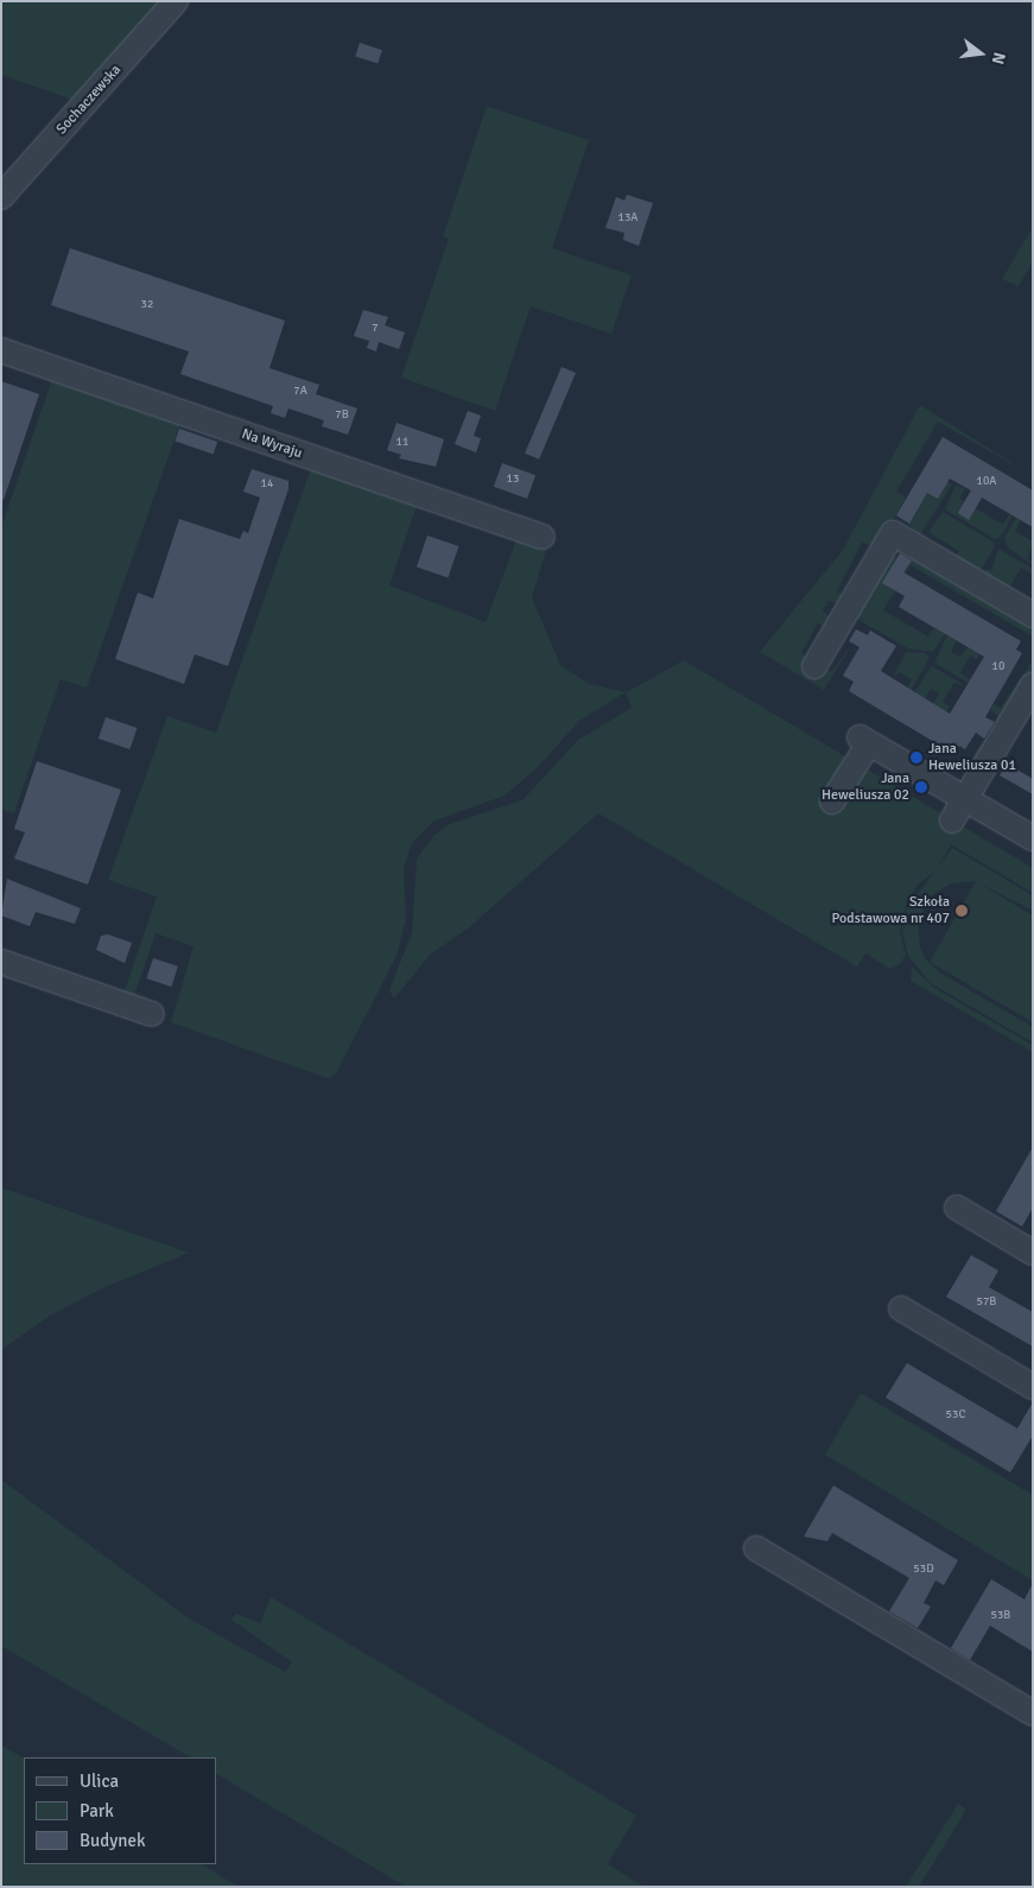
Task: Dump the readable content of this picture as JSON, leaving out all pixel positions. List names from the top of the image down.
{
  "streets": {
    "street": ["Sochaczewska", "Na Wyraju"]
  },
  "places": ["Jana Heweliusza 01", "Jana Heweliusza 02", "Szkoła Podstawowa nr 407"],
  "house_numbers": [
    "13A",
    "32",
    "7",
    "7A",
    "7B",
    "11",
    "13",
    "10A",
    "14",
    "10",
    "57B",
    "53C",
    "53D",
    "53B"
  ],
  "legend": ["Ulica", "Park", "Budynek"],
  "north": "right"
}
